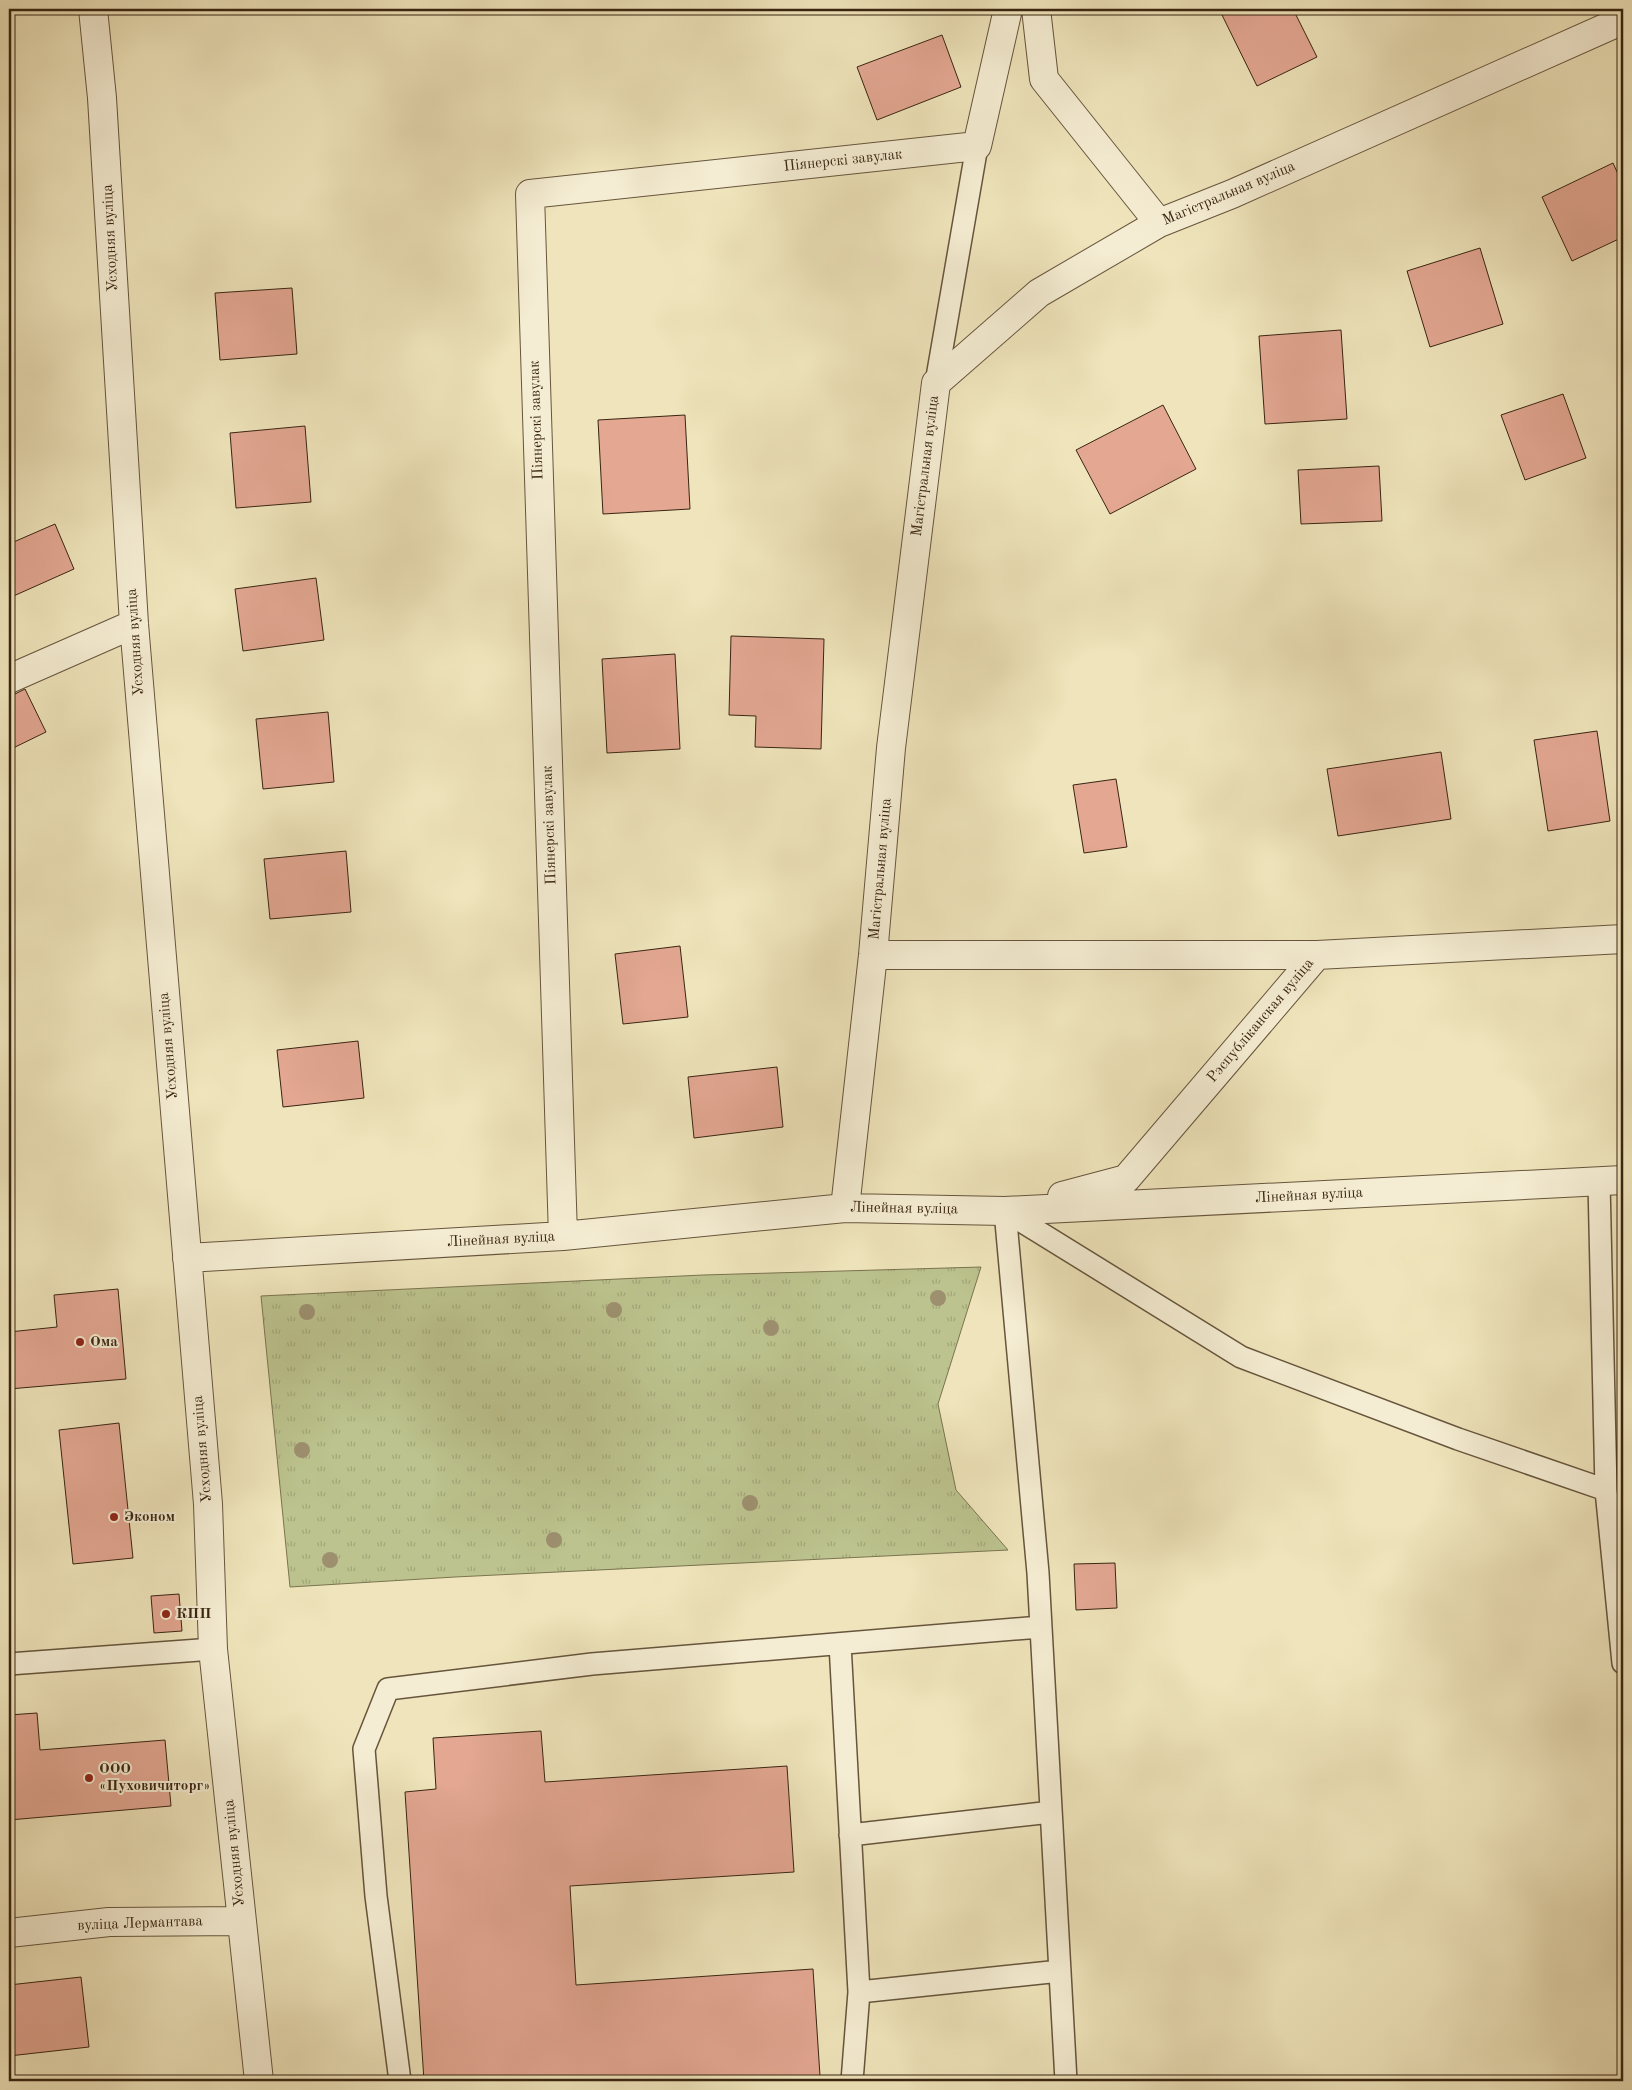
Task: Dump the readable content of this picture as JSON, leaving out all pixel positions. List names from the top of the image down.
{
  "streets": {
    "street": [
      "Піянерскі завулак",
      "Магістральная вуліца",
      "Усходняя вуліца",
      "Рэспубліканская вуліца",
      "Лінейная вуліца",
      "вуліца Лермантава"
    ]
  },
  "crossings": [
    ["Піянерскі завулак", "Лінейная вуліца"],
    ["Магістральная вуліца", "Лінейная вуліца"],
    ["Усходняя вуліца", "Лінейная вуліца"],
    ["Усходняя вуліца", "вуліца Лермантава"],
    ["Рэспубліканская вуліца", "Лінейная вуліца"]
  ],
  "places": [
    "Ома",
    "Эконом",
    "КПП",
    "ООО «Пуховичиторг»"
  ]
}
